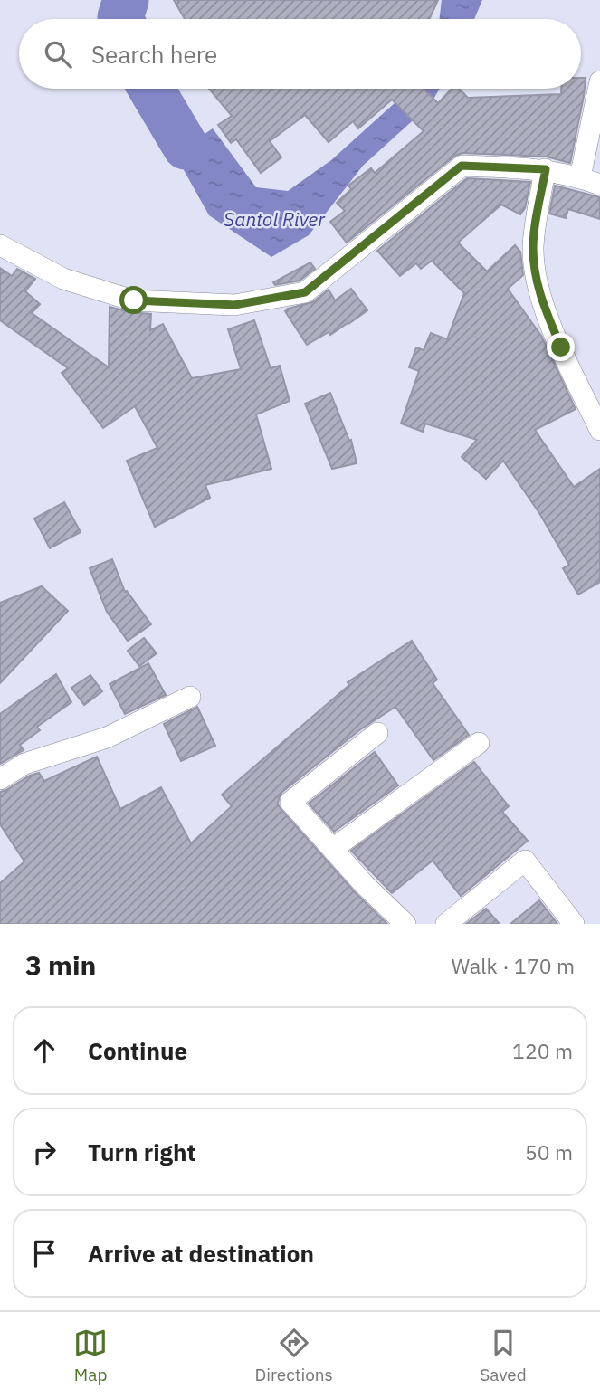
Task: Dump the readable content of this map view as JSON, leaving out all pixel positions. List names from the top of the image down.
{
  "water": ["Santol River"],
  "page": {
    "search": "Search here",
    "heading": ["3 min", "Walk · 170 m"],
    "list": [
      ["Continue", "120 m"],
      ["Turn right", "50 m"],
      "Arrive at destination"
    ],
    "nav": ["Map", "Directions", "Saved"]
  }
}
